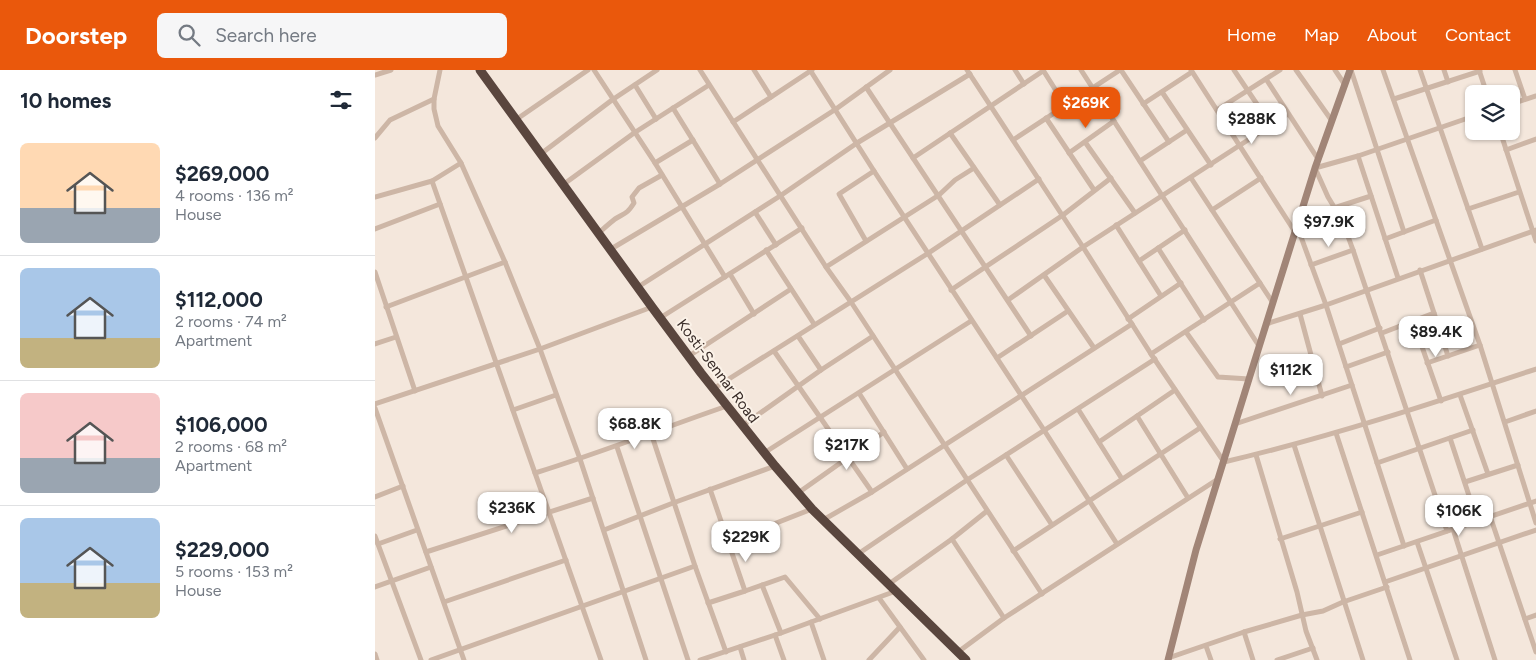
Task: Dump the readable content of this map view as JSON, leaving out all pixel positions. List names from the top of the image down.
{
  "streets": {
    "highway": ["Kosti-Sennar Road"]
  },
  "page": {
    "header": "Doorstep",
    "search": "Search here",
    "nav": [
      "Home",
      "Map",
      "About",
      "Contact"
    ],
    "heading": "10 homes",
    "price": [
      "$269K",
      "$288K",
      "$97.9K",
      "$89.4K",
      "$112K",
      "$68.8K",
      "$217K",
      "$236K",
      "$106K",
      "$229K"
    ],
    "list": [
      {
        "name": "$269,000",
        "note": "4 rooms · 136 m² · House"
      },
      {
        "name": "$112,000",
        "note": "2 rooms · 74 m² · Apartment"
      },
      {
        "name": "$106,000",
        "note": "2 rooms · 68 m² · Apartment"
      },
      {
        "name": "$229,000",
        "note": "5 rooms · 153 m² · House"
      }
    ]
  }
}
